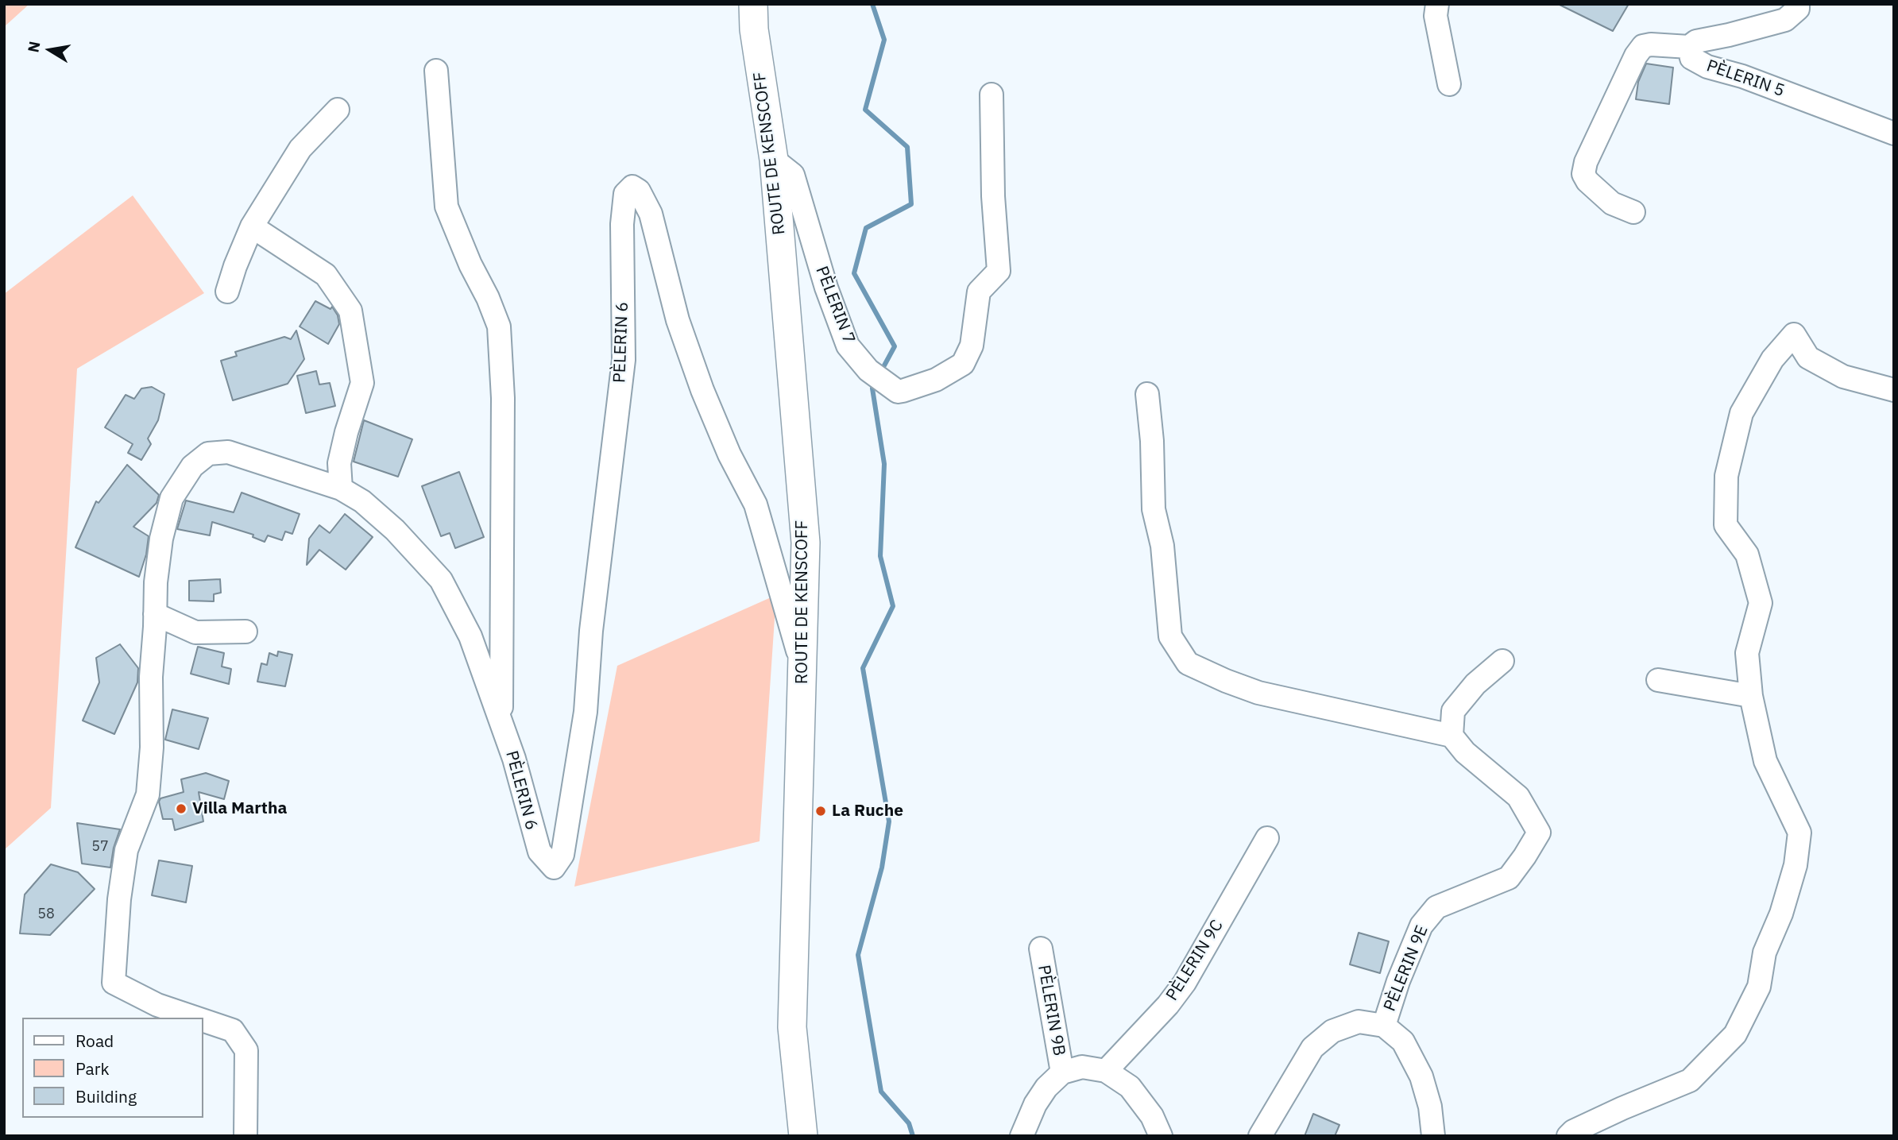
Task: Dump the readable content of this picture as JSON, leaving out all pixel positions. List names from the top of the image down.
{
  "streets": {
    "main road": ["ROUTE DE KENSCOFF"],
    "street": [
      "PÈLERIN 5",
      "PÈLERIN 7",
      "PÈLERIN 6",
      "PÈLERIN 9C",
      "PÈLERIN 9E",
      "PÈLERIN 9B"
    ]
  },
  "crossings": [
    ["ROUTE DE KENSCOFF", "PÈLERIN 7"],
    ["ROUTE DE KENSCOFF", "PÈLERIN 6"]
  ],
  "places": ["Villa Martha", "La Ruche"],
  "house_numbers": ["57", "58"],
  "legend": ["Road", "Park", "Building"],
  "north": "left"
}
